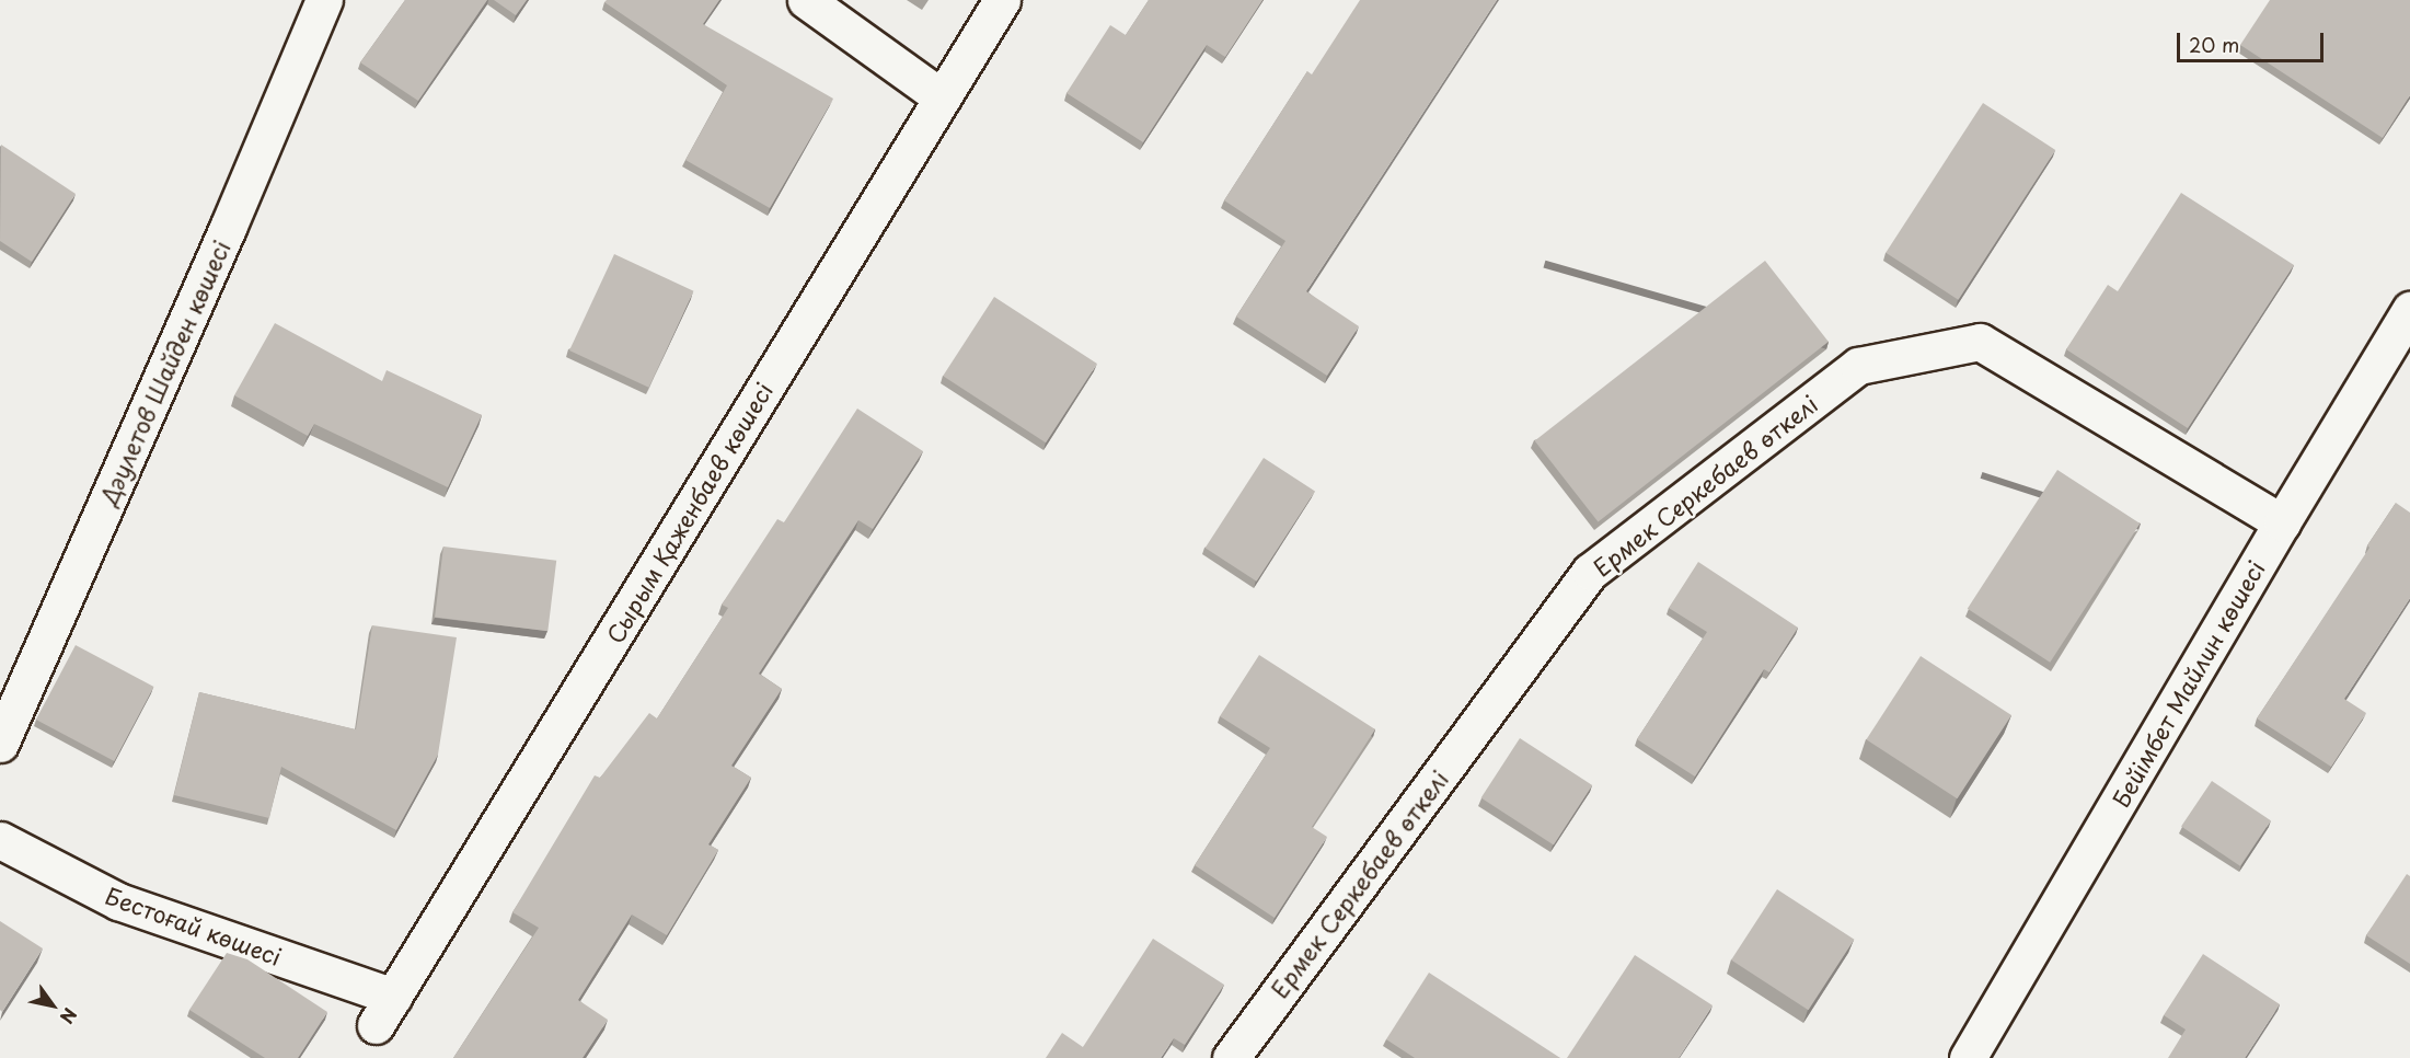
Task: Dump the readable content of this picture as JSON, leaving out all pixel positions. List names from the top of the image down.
{
  "streets": {
    "street": [
      "Дәулетов Шайден көшесі",
      "Ермек Серкебаев өткелі",
      "Сырым Қаженбаев көшесі",
      "Бейімбет Майлин көшесі",
      "Бестоғай көшесі"
    ]
  },
  "crossings": [
    ["Ермек Серкебаев өткелі", "Бейімбет Майлин көшесі"],
    ["Сырым Қаженбаев көшесі", "Бестоғай көшесі"]
  ],
  "scale_bar": "20 m",
  "north": "bottom right"
}
